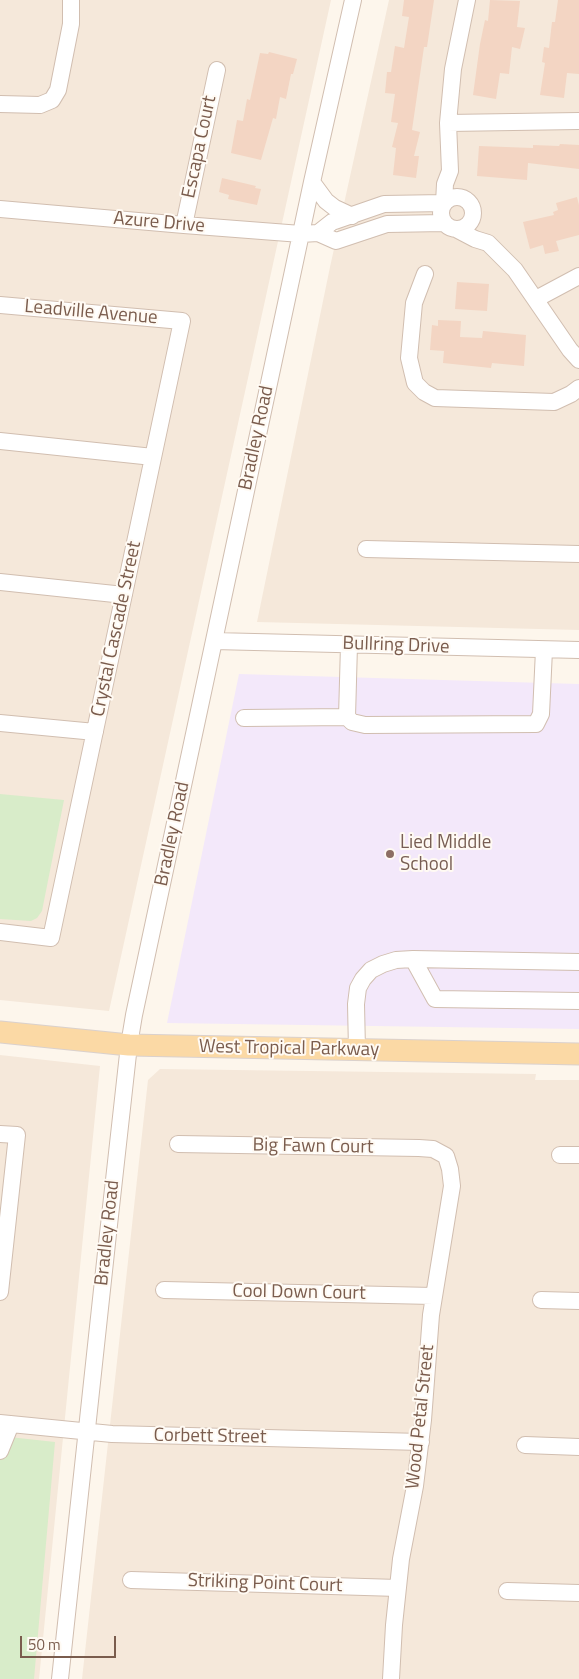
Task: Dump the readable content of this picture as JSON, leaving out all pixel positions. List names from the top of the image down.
{
  "streets": {
    "main road": ["West Tropical Parkway"],
    "street": [
      "Escapa Court",
      "Azure Drive",
      "Leadville Avenue",
      "Bradley Road",
      "Crystal Cascade Street",
      "Bullring Drive",
      "Big Fawn Court",
      "Cool Down Court",
      "Wood Petal Street",
      "Corbett Street",
      "Striking Point Court"
    ]
  },
  "crossings": [
    ["Escapa Court", "Azure Drive"],
    ["Azure Drive", "Bradley Road"],
    ["Leadville Avenue", "Crystal Cascade Street"],
    ["Bradley Road", "Bullring Drive"],
    ["Bradley Road", "West Tropical Parkway"],
    ["Bradley Road", "Corbett Street"],
    ["Big Fawn Court", "Wood Petal Street"],
    ["Cool Down Court", "Wood Petal Street"],
    ["Wood Petal Street", "Corbett Street"],
    ["Wood Petal Street", "Striking Point Court"]
  ],
  "places": ["Lied Middle School"],
  "scale_bar": "50 m"
}
